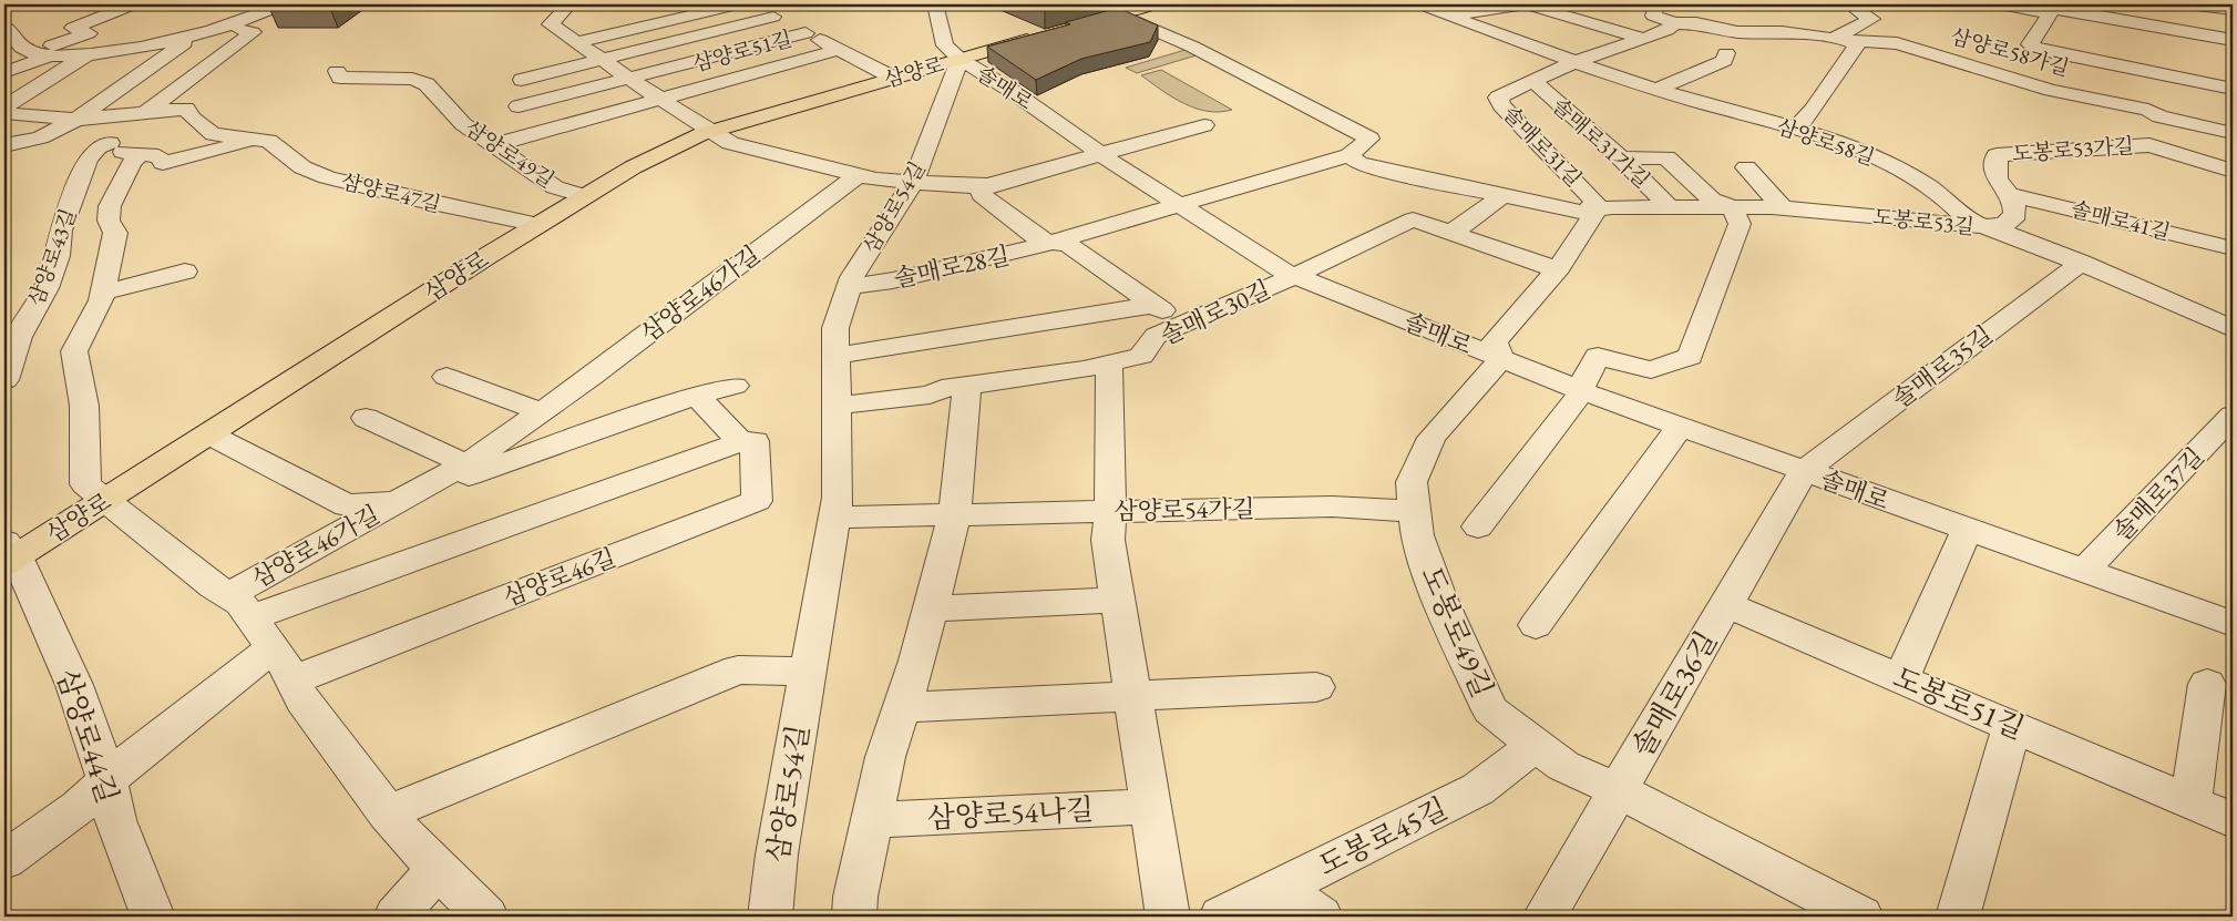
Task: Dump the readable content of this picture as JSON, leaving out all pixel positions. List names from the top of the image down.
{
  "streets": {
    "main road": ["삼양로"],
    "street": [
      "삼양로51길",
      "삼양로58가길",
      "솔매로",
      "삼양로58길",
      "솔매로31가길",
      "솔매로31길",
      "도봉로53가길",
      "삼양로49길",
      "삼양로47길",
      "삼양로54길",
      "솔매로41길",
      "도봉로53길",
      "삼양로43길",
      "솔매로28길",
      "삼양로46가길",
      "솔매로30길",
      "솔매로35길",
      "솔매로37길",
      "삼양로54가길",
      "삼양로46길",
      "도봉로49길",
      "솔매로36길",
      "도봉로51길",
      "삼양로44길",
      "삼양로54나길",
      "도봉로45길"
    ]
  },
  "crossings": [
    ["삼양로51길", "삼양로49길"],
    ["삼양로58가길", "삼양로58길"],
    ["삼양로58가길", "솔매로31길"],
    ["삼양로58가길", "도봉로53가길"],
    ["삼양로", "솔매로"],
    ["삼양로", "삼양로49길"],
    ["삼양로", "삼양로47길"],
    ["삼양로", "삼양로54길"],
    ["삼양로", "삼양로44길"],
    ["솔매로", "솔매로31길"],
    ["솔매로", "삼양로54길"],
    ["솔매로", "솔매로28길"],
    ["솔매로", "솔매로30길"],
    ["솔매로", "솔매로35길"],
    ["솔매로", "솔매로37길"],
    ["솔매로", "도봉로49길"],
    ["솔매로", "솔매로36길"],
    ["삼양로58길", "솔매로31길"],
    ["삼양로58길", "도봉로53가길"],
    ["삼양로58길", "도봉로53길"],
    ["솔매로31가길", "솔매로31길"],
    ["솔매로31가길", "도봉로53길"],
    ["솔매로31길", "도봉로53길"],
    ["솔매로31길", "도봉로49길"],
    ["도봉로53가길", "솔매로41길"],
    ["도봉로53가길", "도봉로53길"],
    ["삼양로54길", "솔매로28길"],
    ["삼양로54길", "솔매로30길"],
    ["삼양로54길", "삼양로54가길"],
    ["도봉로53길", "솔매로35길"],
    ["솔매로28길", "솔매로30길"],
    ["삼양로46가길", "삼양로46길"],
    ["솔매로35길", "솔매로36길"],
    ["삼양로54가길", "도봉로49길"],
    ["도봉로49길", "솔매로36길"],
    ["도봉로49길", "도봉로45길"],
    ["솔매로36길", "도봉로51길"]
  ]
}
